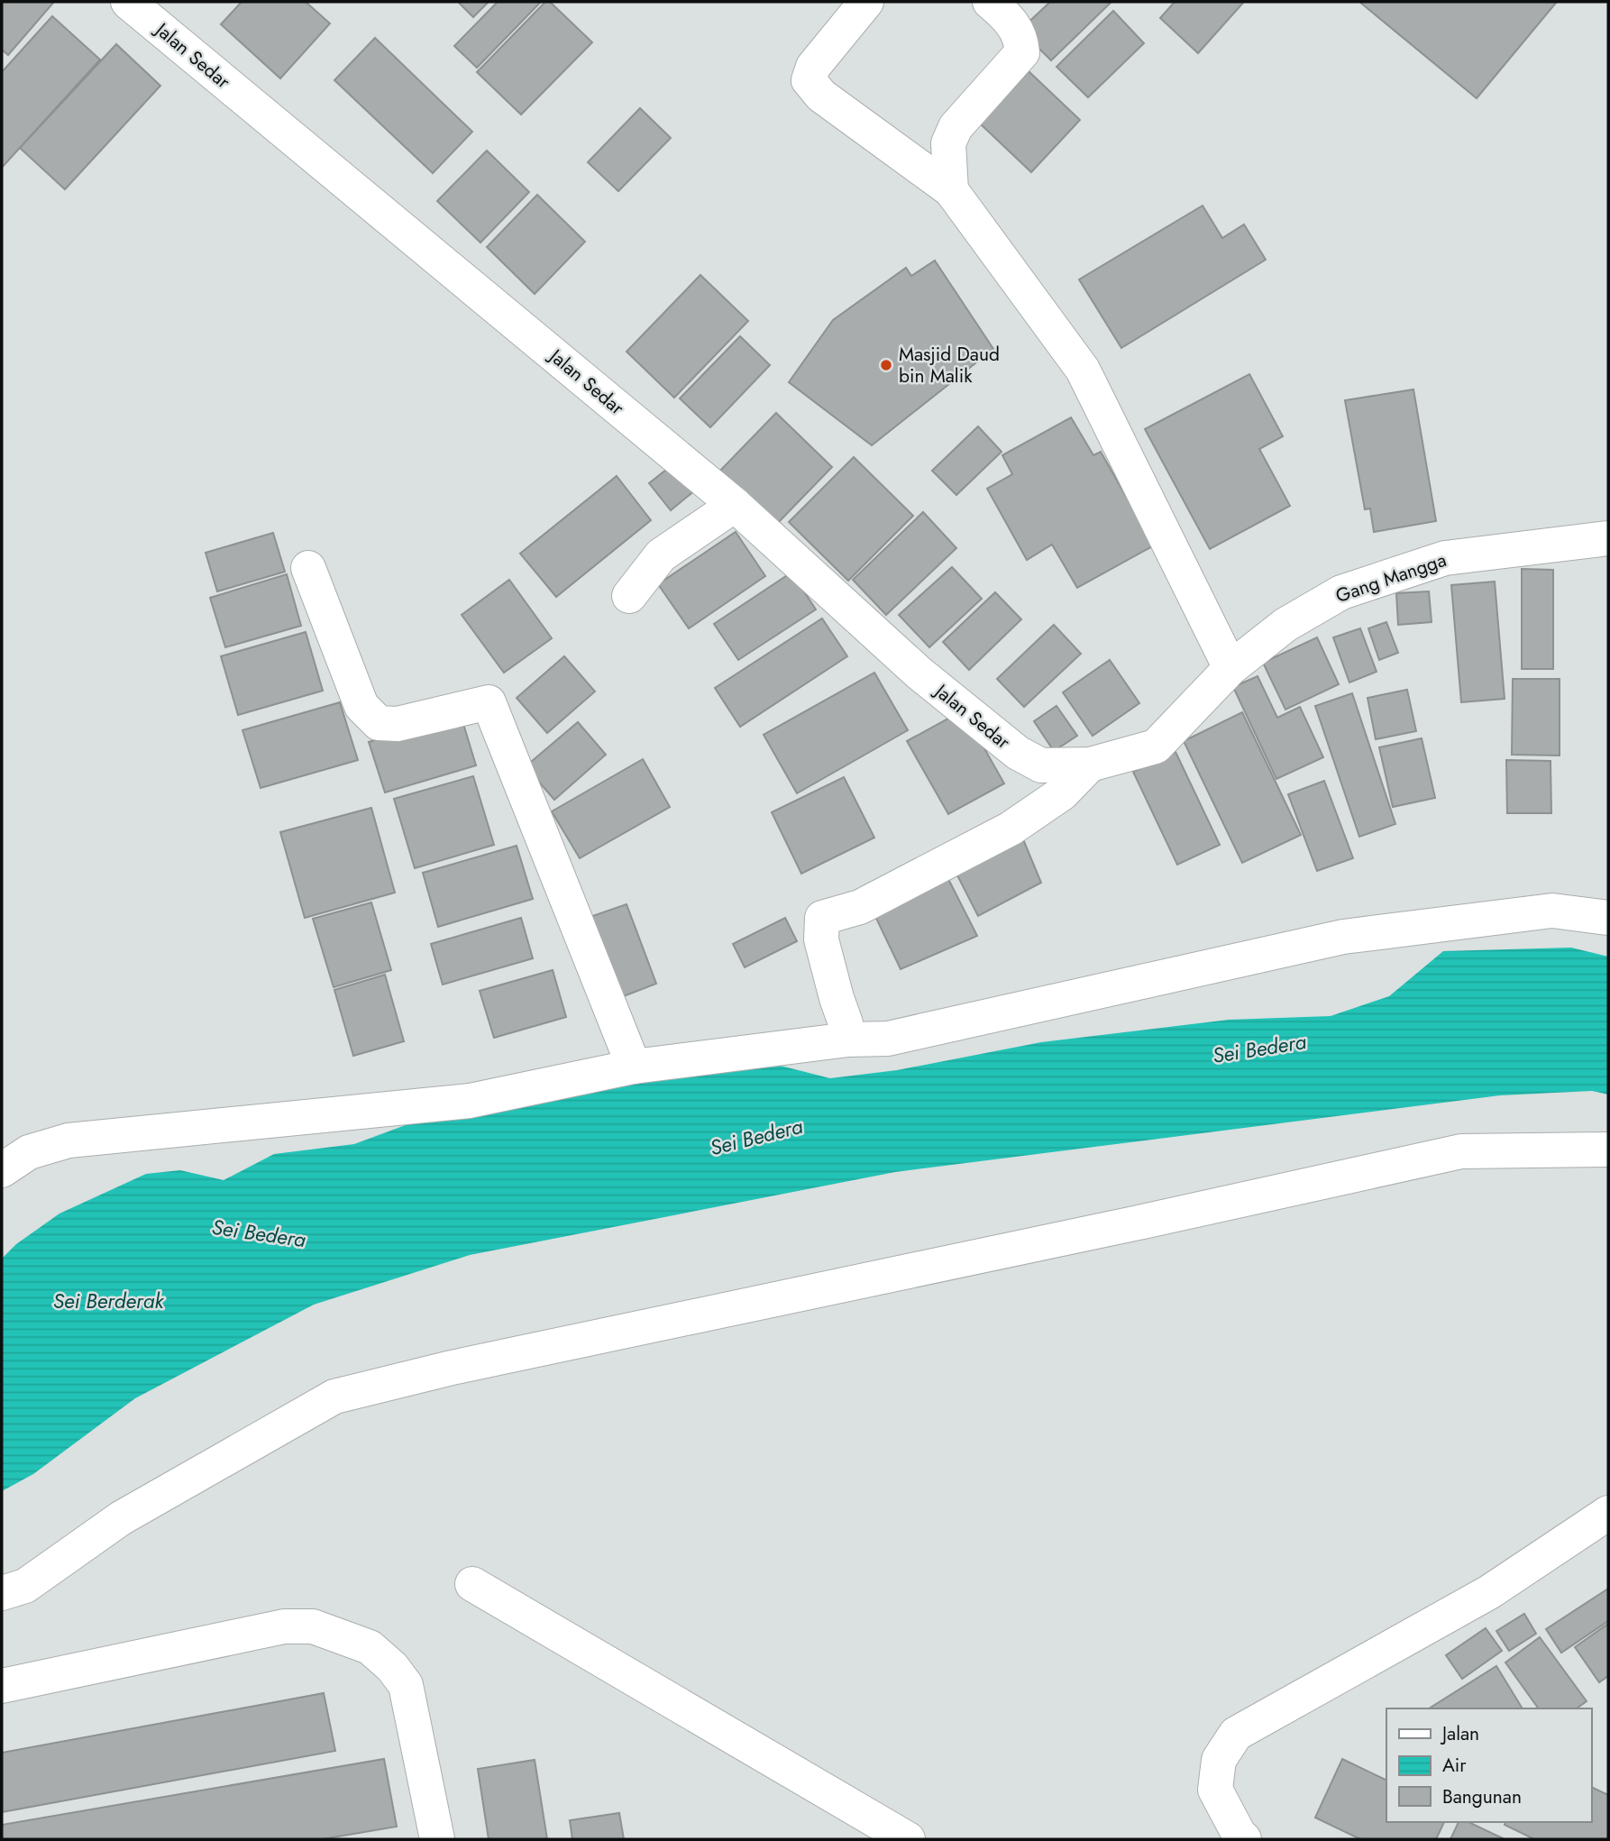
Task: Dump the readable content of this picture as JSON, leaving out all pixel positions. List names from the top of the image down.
{
  "streets": {
    "street": ["Jalan Sedar", "Gang Mangga"]
  },
  "crossings": [
    ["Jalan Sedar", "Gang Mangga"]
  ],
  "water": ["Sei Bedera", "Sei Berderak"],
  "places": ["Masjid Daud bin Malik"],
  "legend": ["Jalan", "Air", "Bangunan"]
}
